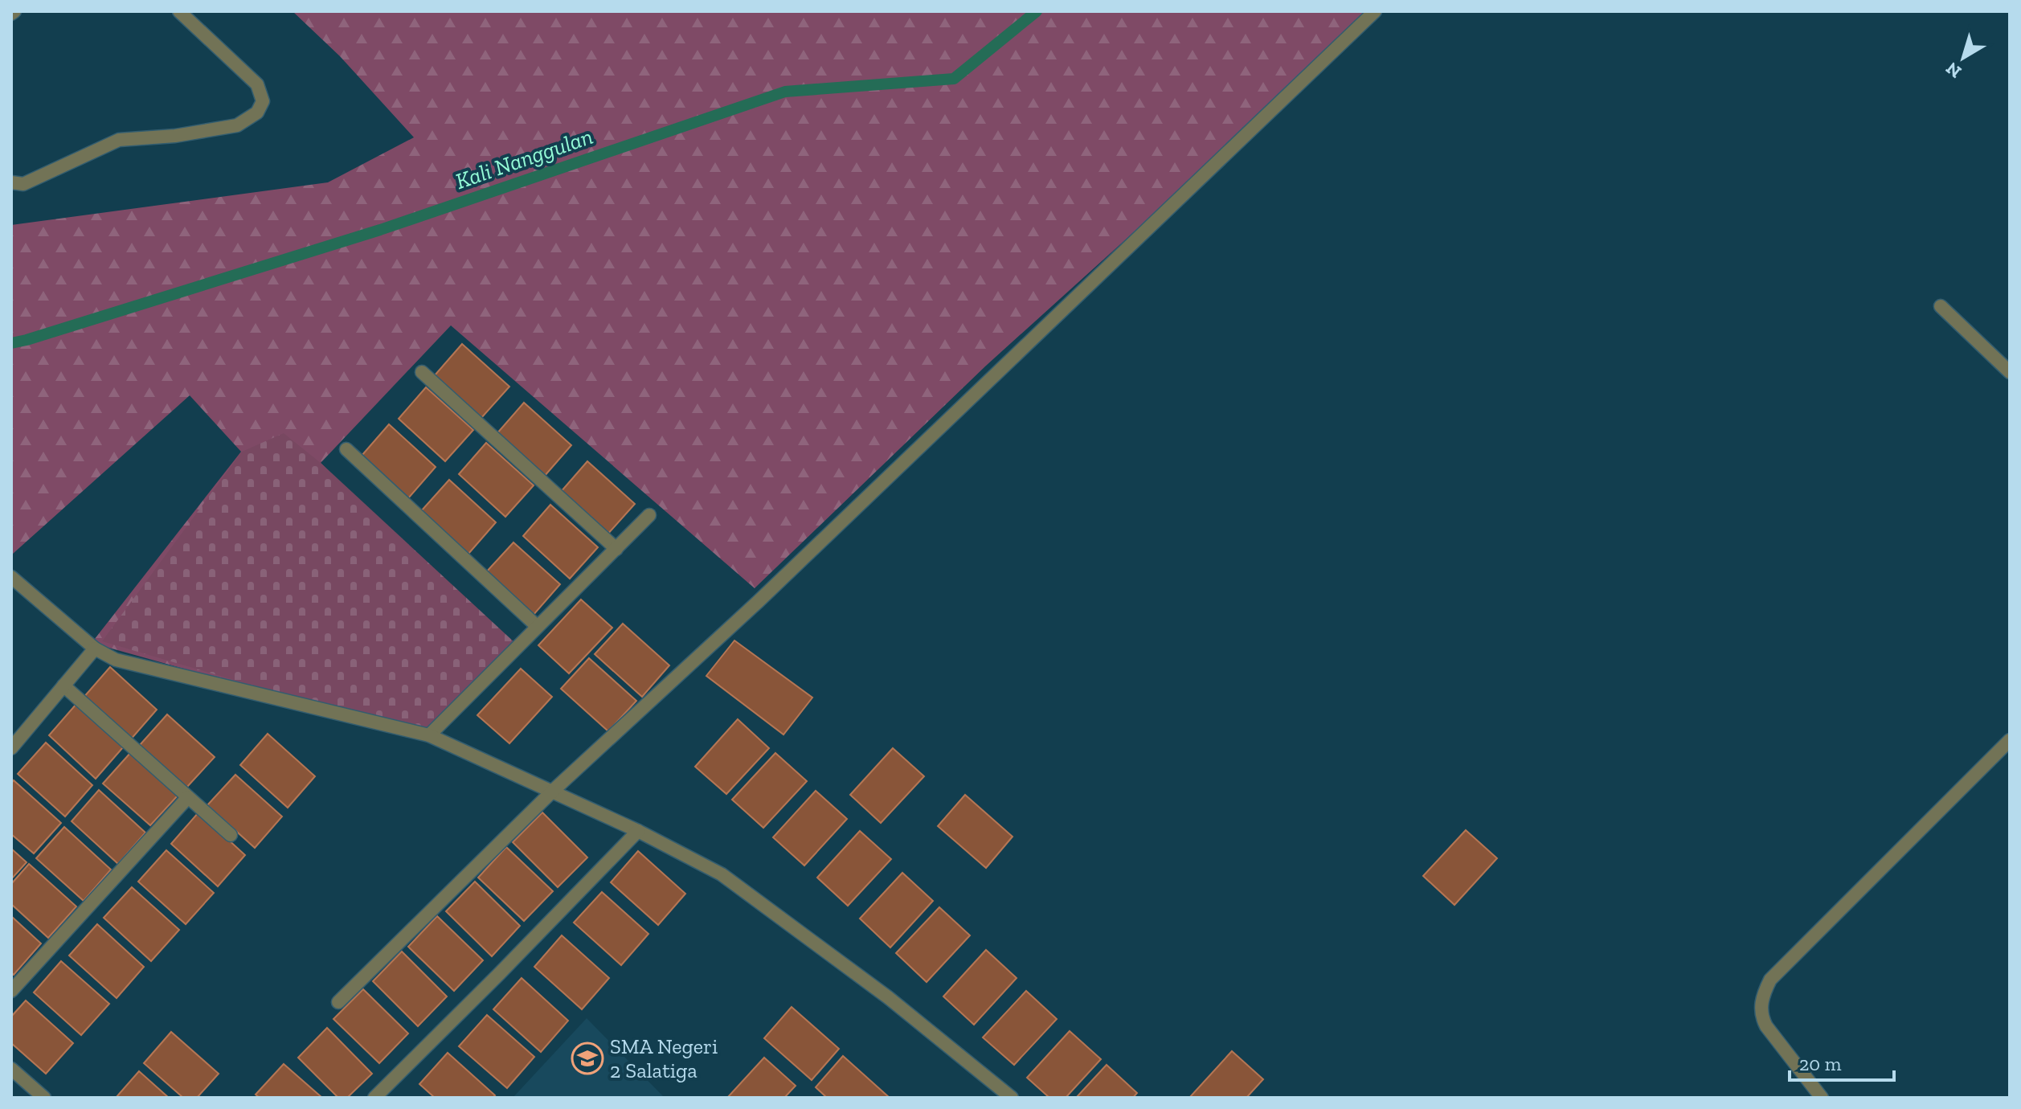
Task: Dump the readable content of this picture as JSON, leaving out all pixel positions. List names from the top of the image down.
{
  "water": ["Kali Nanggulan"],
  "places": {
    "school or university": ["SMA Negeri 2 Salatiga"]
  },
  "scale_bar": "20 m",
  "north": "bottom left"
}
